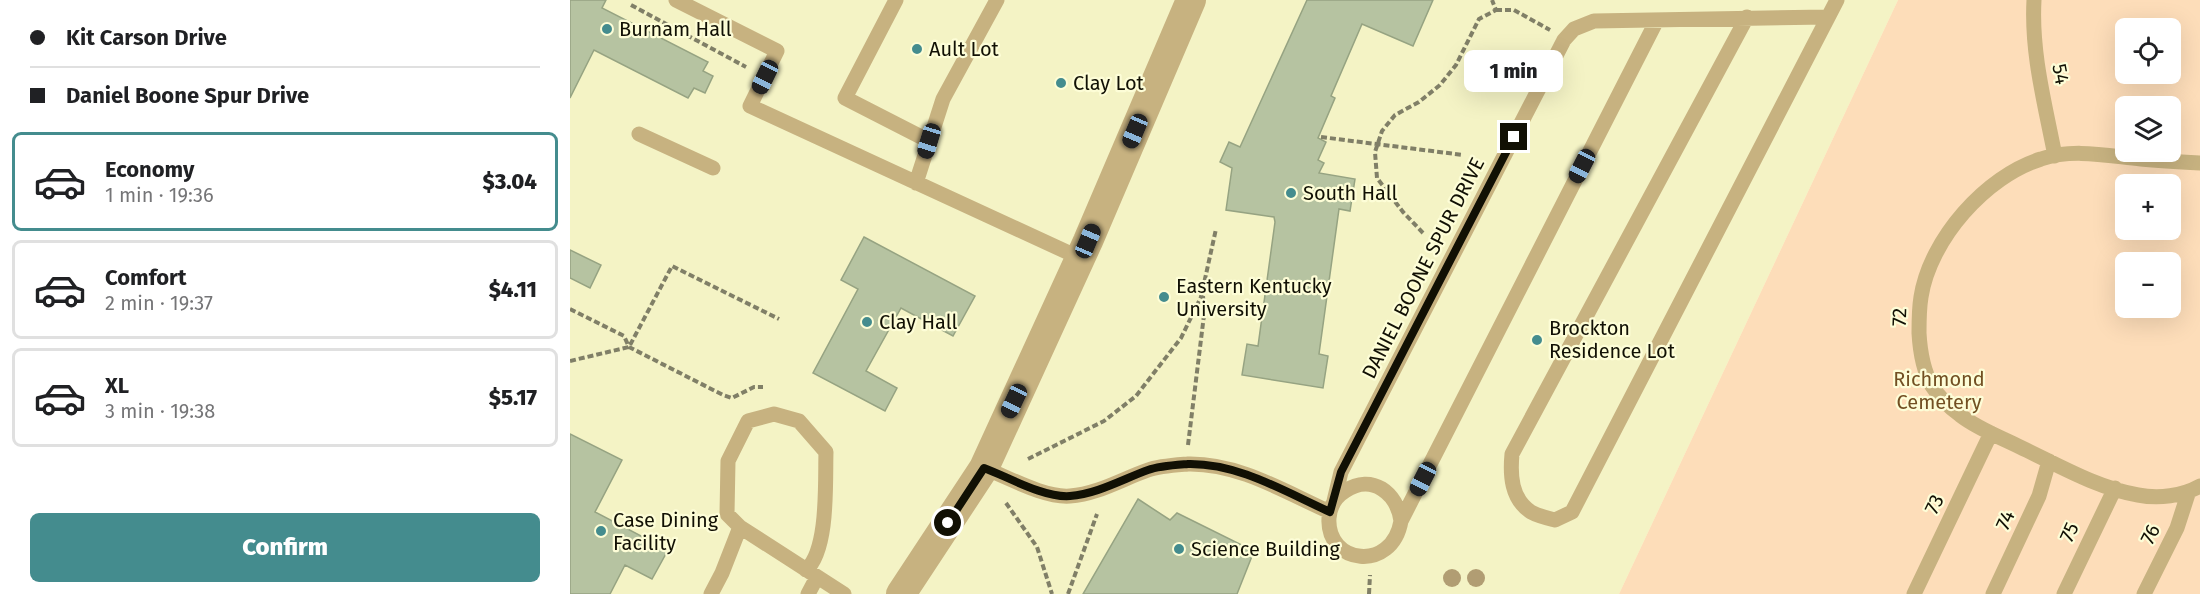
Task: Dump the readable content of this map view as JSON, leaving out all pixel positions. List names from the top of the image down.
{
  "streets": {
    "lane": [
      "54",
      "DANIEL BOONE SPUR DRIVE",
      "72",
      "73",
      "74",
      "75",
      "76"
    ]
  },
  "crossings": [
    ["54", "72"],
    ["72", "73"],
    ["72", "74"],
    ["72", "75"],
    ["72", "76"]
  ],
  "parks": ["Richmond Cemetery"],
  "places": [
    "Burnam Hall",
    "Ault Lot",
    "Clay Lot",
    "South Hall",
    "Eastern Kentucky University",
    "Clay Hall",
    "Brockton Residence Lot",
    "Case Dining Facility",
    "Science Building"
  ],
  "page": {
    "banner": ["Kit Carson Drive", "Daniel Boone Spur Drive"],
    "map_buttons": ["+", "−"],
    "bubble": "1 min",
    "list": [
      {
        "name": "Economy",
        "note": "1 min · 19:36",
        "value": "$3.04"
      },
      {
        "name": "Comfort",
        "note": "2 min · 19:37",
        "value": "$4.11"
      },
      {
        "name": "XL",
        "note": "3 min · 19:38",
        "value": "$5.17"
      }
    ],
    "buttons": "Confirm"
  }
}
